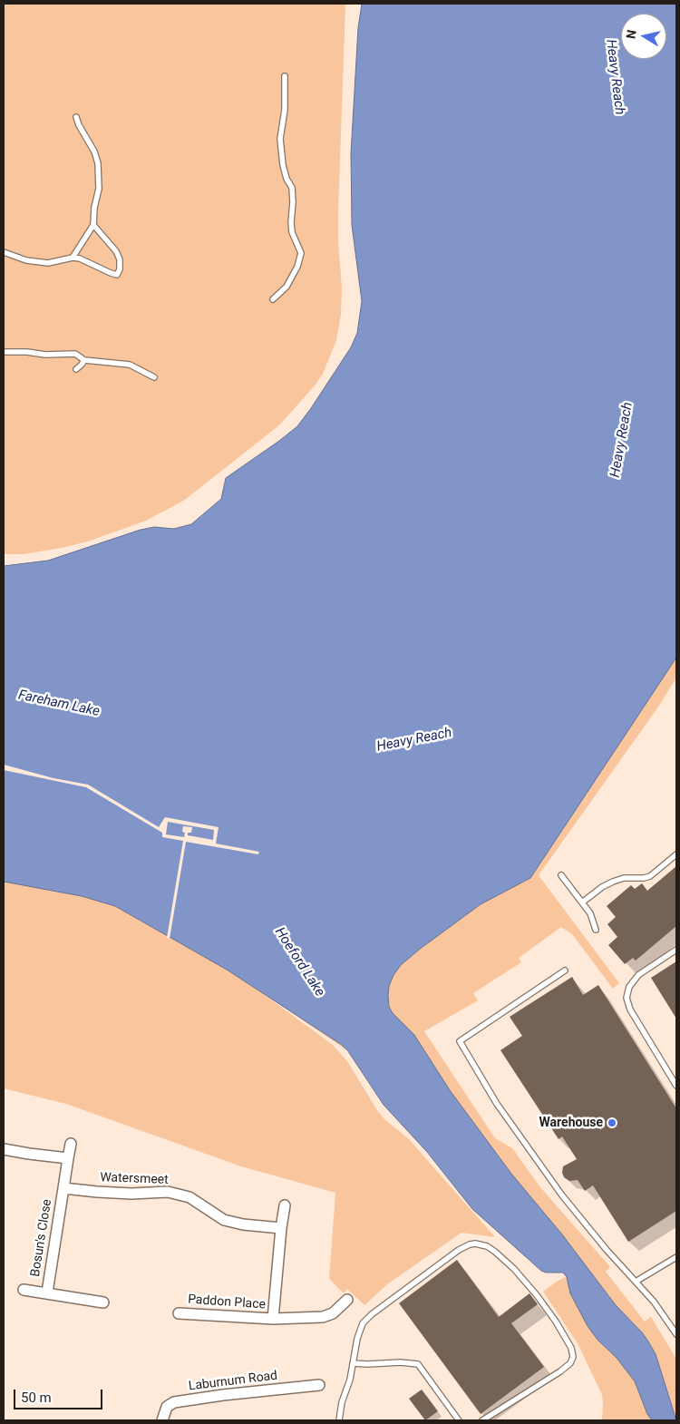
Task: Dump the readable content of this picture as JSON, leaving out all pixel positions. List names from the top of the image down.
{
  "streets": {
    "street": [
      "Watersmeet",
      "Bosun's Close",
      "Paddon Place",
      "Laburnum Road"
    ]
  },
  "crossings": [
    ["Watersmeet", "Bosun's Close"],
    ["Watersmeet", "Paddon Place"]
  ],
  "water": ["Heavy Reach", "Fareham Lake", "Hoeford Lake"],
  "places": ["Warehouse"],
  "scale_bar": "50 m",
  "north": "left"
}
